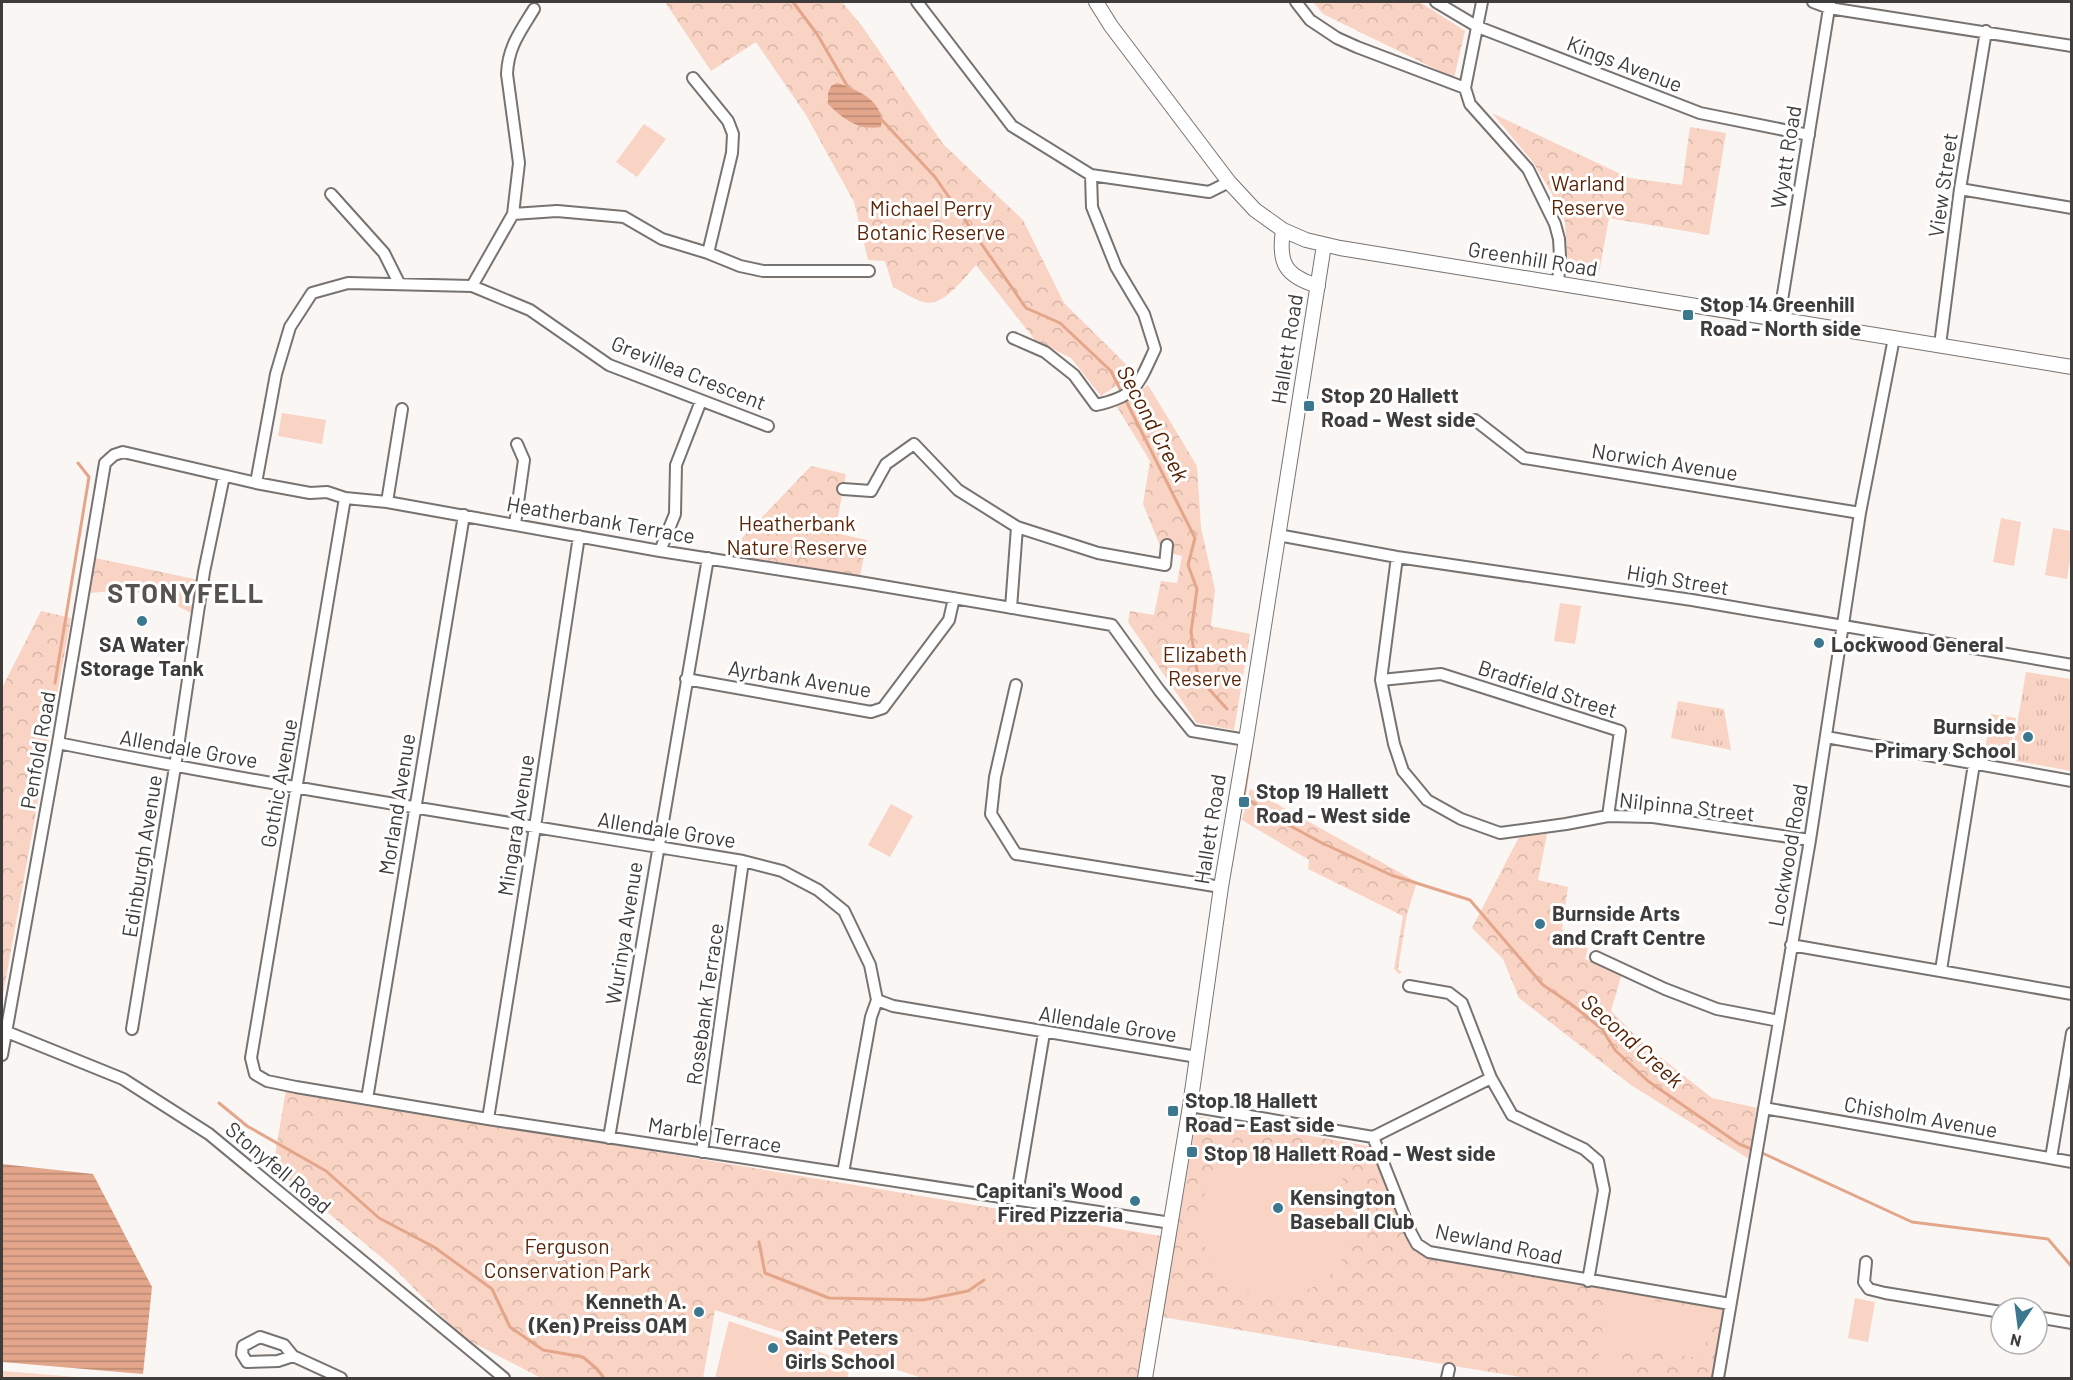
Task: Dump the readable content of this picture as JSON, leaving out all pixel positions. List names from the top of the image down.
{
  "streets": {
    "main road": ["Greenhill Road", "Hallett Road"],
    "street": [
      "Kings Avenue",
      "Wyatt Road",
      "View Street",
      "Grevillea Crescent",
      "Norwich Avenue",
      "Heatherbank Terrace",
      "High Street",
      "Ayrbank Avenue",
      "Bradfield Street",
      "Allendale Grove",
      "Penfold Road",
      "Gothic Avenue",
      "Morland Avenue",
      "Nilpinna Street",
      "Mingara Avenue",
      "Lockwood Road",
      "Edinburgh Avenue",
      "Wurinya Avenue",
      "Rosebank Terrace",
      "Chisholm Avenue",
      "Marble Terrace",
      "Stonyfell Road",
      "Newland Road"
    ]
  },
  "crossings": [
    ["Kings Avenue", "Wyatt Road"],
    ["Wyatt Road", "Greenhill Road"],
    ["View Street", "Greenhill Road"],
    ["Greenhill Road", "Hallett Road"],
    ["Greenhill Road", "Lockwood Road"],
    ["Hallett Road", "Heatherbank Terrace"],
    ["Hallett Road", "High Street"],
    ["Hallett Road", "Allendale Grove"],
    ["Hallett Road", "Marble Terrace"],
    ["Grevillea Crescent", "Heatherbank Terrace"],
    ["Norwich Avenue", "Lockwood Road"],
    ["Heatherbank Terrace", "Ayrbank Avenue"],
    ["Heatherbank Terrace", "Penfold Road"],
    ["Heatherbank Terrace", "Gothic Avenue"],
    ["Heatherbank Terrace", "Morland Avenue"],
    ["Heatherbank Terrace", "Mingara Avenue"],
    ["Heatherbank Terrace", "Edinburgh Avenue"],
    ["Heatherbank Terrace", "Wurinya Avenue"],
    ["High Street", "Nilpinna Street"],
    ["High Street", "Lockwood Road"],
    ["Ayrbank Avenue", "Wurinya Avenue"],
    ["Bradfield Street", "Nilpinna Street"],
    ["Allendale Grove", "Penfold Road"],
    ["Allendale Grove", "Gothic Avenue"],
    ["Allendale Grove", "Morland Avenue"],
    ["Allendale Grove", "Mingara Avenue"],
    ["Allendale Grove", "Edinburgh Avenue"],
    ["Allendale Grove", "Wurinya Avenue"],
    ["Allendale Grove", "Rosebank Terrace"],
    ["Penfold Road", "Stonyfell Road"],
    ["Gothic Avenue", "Marble Terrace"],
    ["Morland Avenue", "Marble Terrace"],
    ["Nilpinna Street", "Lockwood Road"],
    ["Mingara Avenue", "Marble Terrace"],
    ["Lockwood Road", "Chisholm Avenue"],
    ["Lockwood Road", "Newland Road"],
    ["Wurinya Avenue", "Marble Terrace"],
    ["Rosebank Terrace", "Marble Terrace"]
  ],
  "districts": ["STONYFELL"],
  "water": ["Second Creek"],
  "parks": [
    "Warland Reserve",
    "Michael Perry Botanic Reserve",
    "Heatherbank Nature Reserve",
    "Elizabeth Reserve",
    "Ferguson Conservation Park"
  ],
  "places": {
    "transit": [
      "Stop 14 Greenhill Road - North side",
      "Stop 20 Hallett Road - West side",
      "Stop 19 Hallett Road - West side",
      "Stop 18 Hallett Road - East side",
      "Stop 18 Hallett Road - West side"
    ],
    "other": [
      "SA Water Storage Tank",
      "Lockwood General",
      "Burnside Primary School",
      "Burnside Arts and Craft Centre",
      "Capitani's Wood Fired Pizzeria",
      "Kensington Baseball Club",
      "Kenneth A. (Ken) Preiss OAM",
      "Saint Peters Girls School"
    ]
  },
  "north": "bottom"
}
